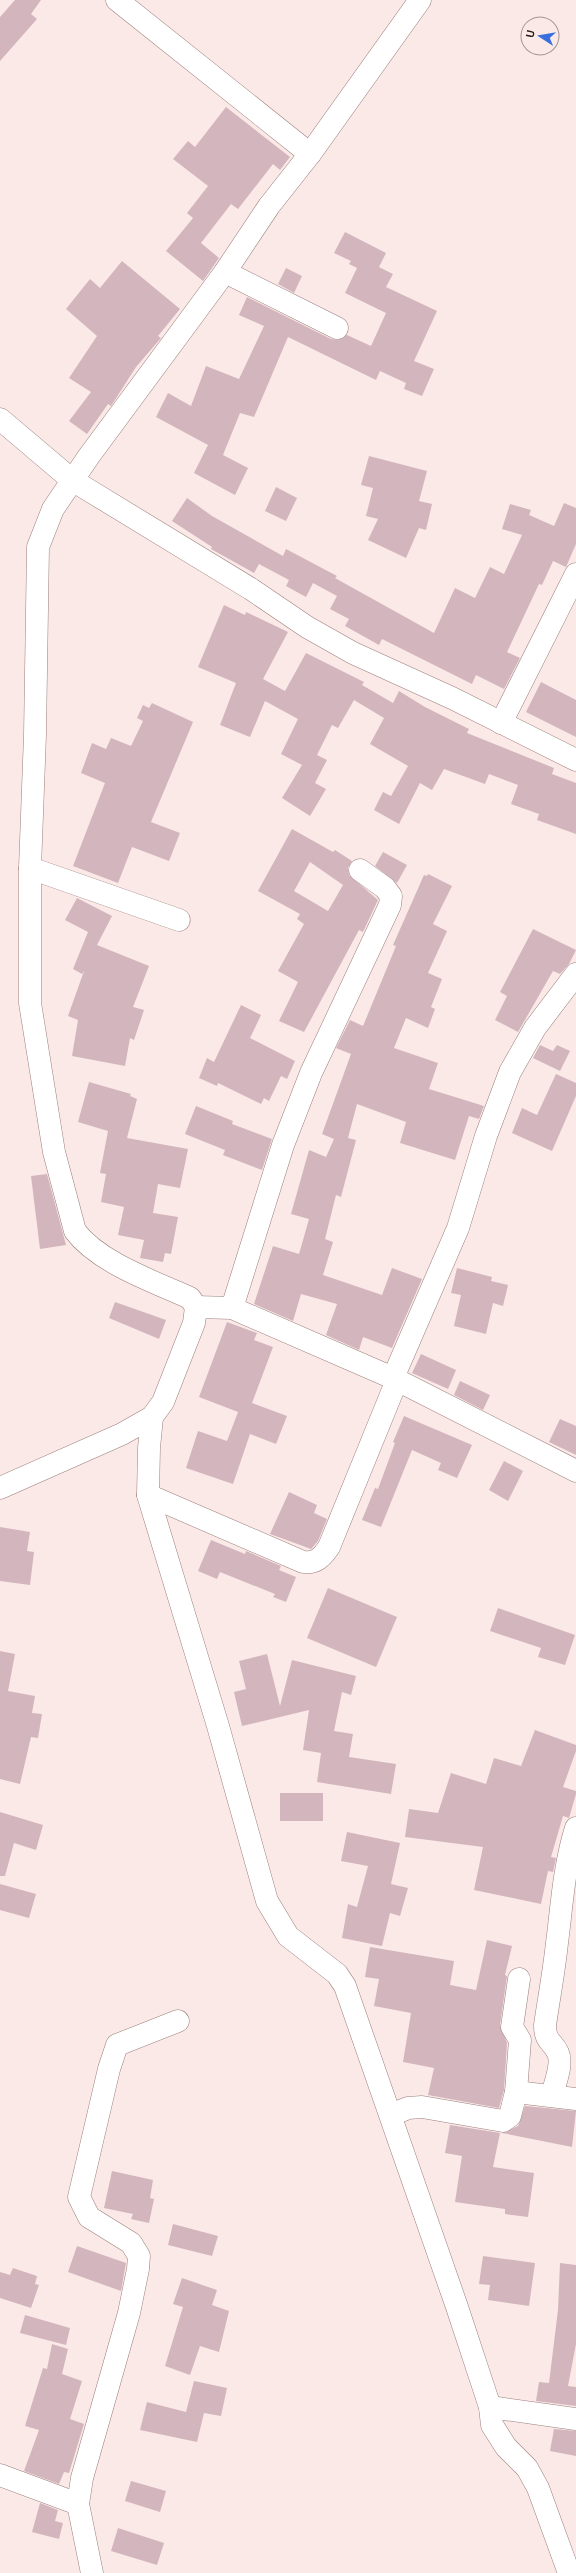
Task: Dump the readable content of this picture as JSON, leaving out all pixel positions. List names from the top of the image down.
{
  "north": "left"
}
